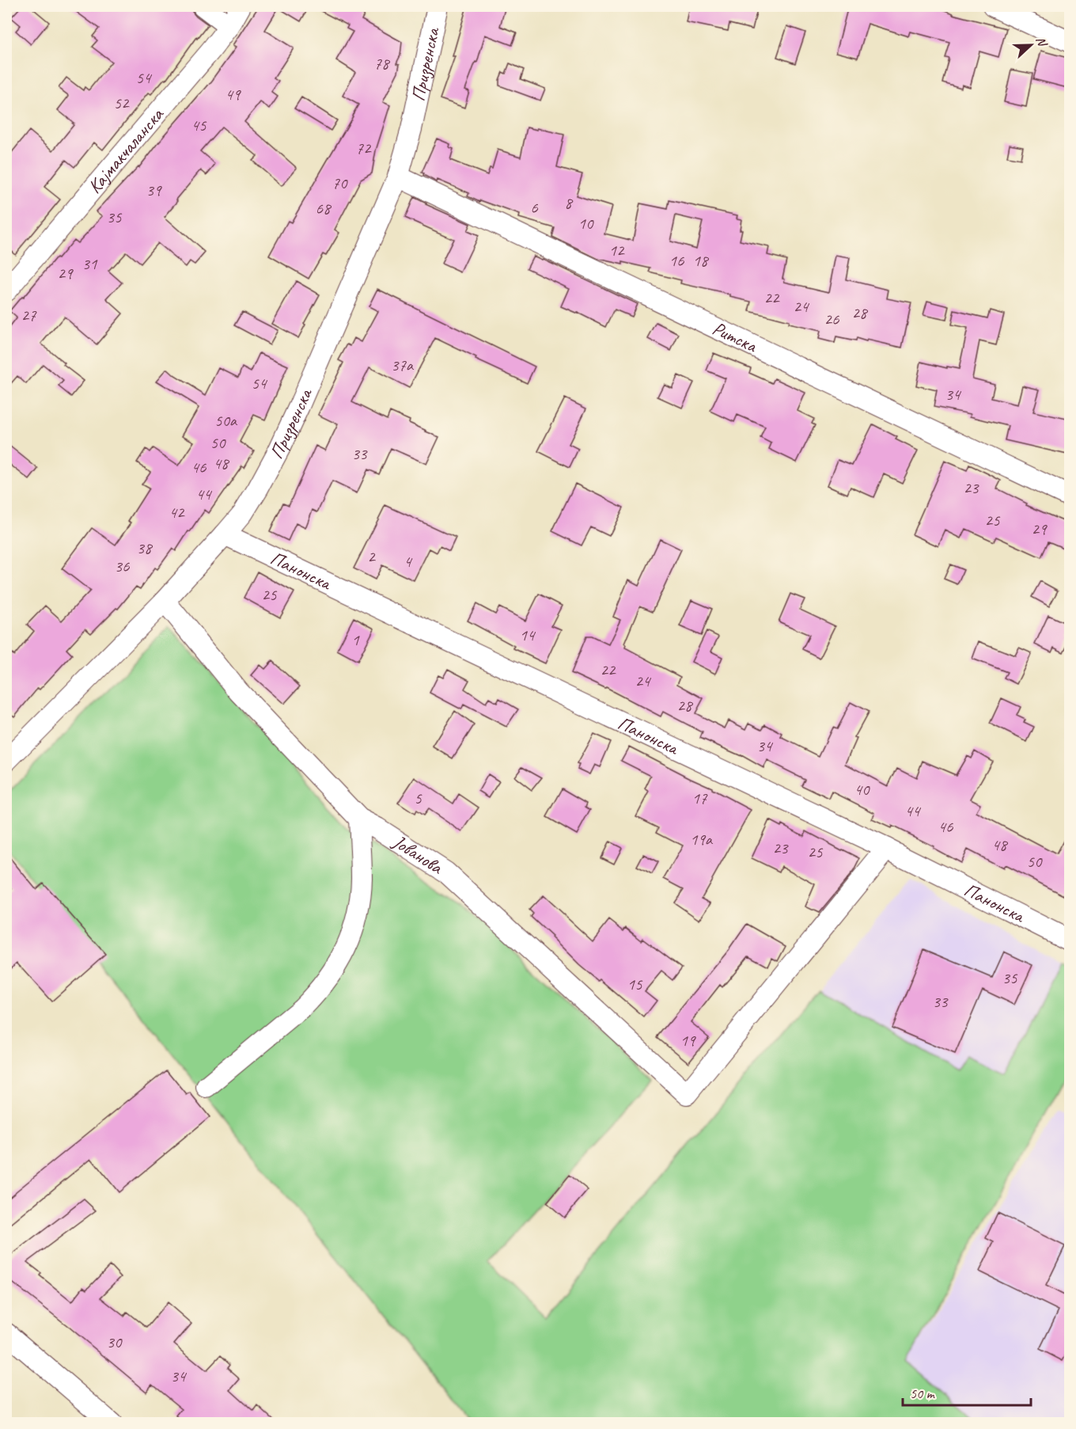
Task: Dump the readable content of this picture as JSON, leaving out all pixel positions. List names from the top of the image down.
{
  "streets": {
    "street": [
      "Призренска",
      "Кајмакчаланска",
      "Ритска",
      "Панонска",
      "Јованова"
    ]
  },
  "crossings": [
    ["Призренска", "Ритска"],
    ["Призренска", "Панонска"],
    ["Призренска", "Јованова"],
    ["Панонска", "Јованова"]
  ],
  "house_numbers": [
    "78",
    "54",
    "49",
    "52",
    "45",
    "72",
    "70",
    "39",
    "8",
    "6",
    "68",
    "35",
    "10",
    "12",
    "16",
    "18",
    "31",
    "29",
    "22",
    "24",
    "28",
    "27",
    "26",
    "37a",
    "54",
    "34",
    "50a",
    "50",
    "33",
    "48",
    "46",
    "23",
    "44",
    "42",
    "25",
    "29",
    "38",
    "2",
    "4",
    "36",
    "25",
    "14",
    "1",
    "22",
    "24",
    "28",
    "34",
    "40",
    "5",
    "17",
    "44",
    "46",
    "19a",
    "48",
    "23",
    "25",
    "50",
    "35",
    "15",
    "33",
    "19",
    "30",
    "34"
  ],
  "scale_bar": "50 m",
  "north": "right"
}
